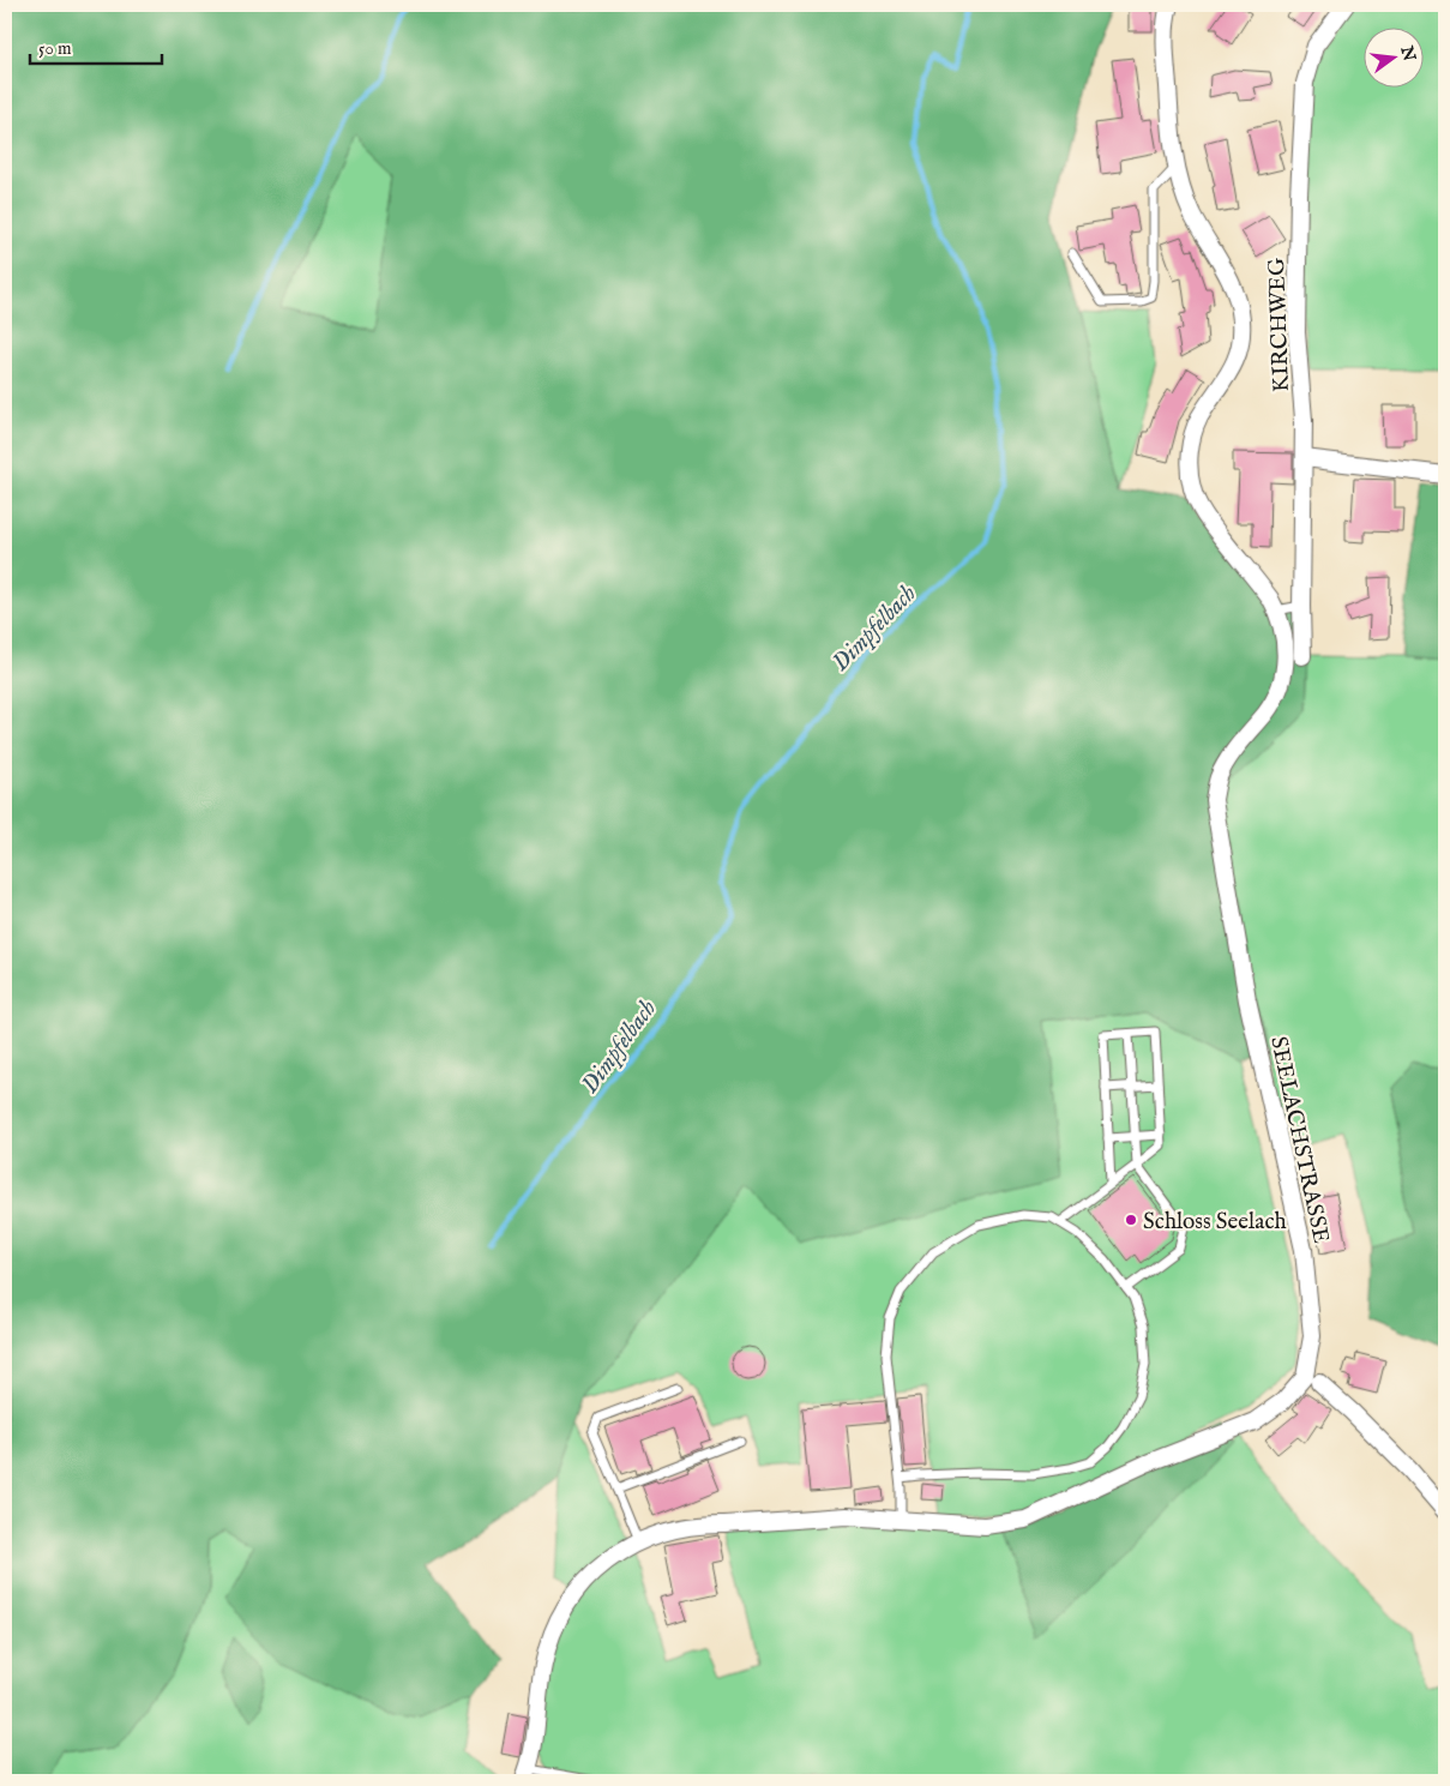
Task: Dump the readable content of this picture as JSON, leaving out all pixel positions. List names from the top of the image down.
{
  "streets": {
    "street": ["KIRCHWEG", "SEELACHSTRASSE"]
  },
  "water": ["Dimpfelbach"],
  "places": ["Schloss Seelach"],
  "scale_bar": "50 m",
  "north": "right"
}
